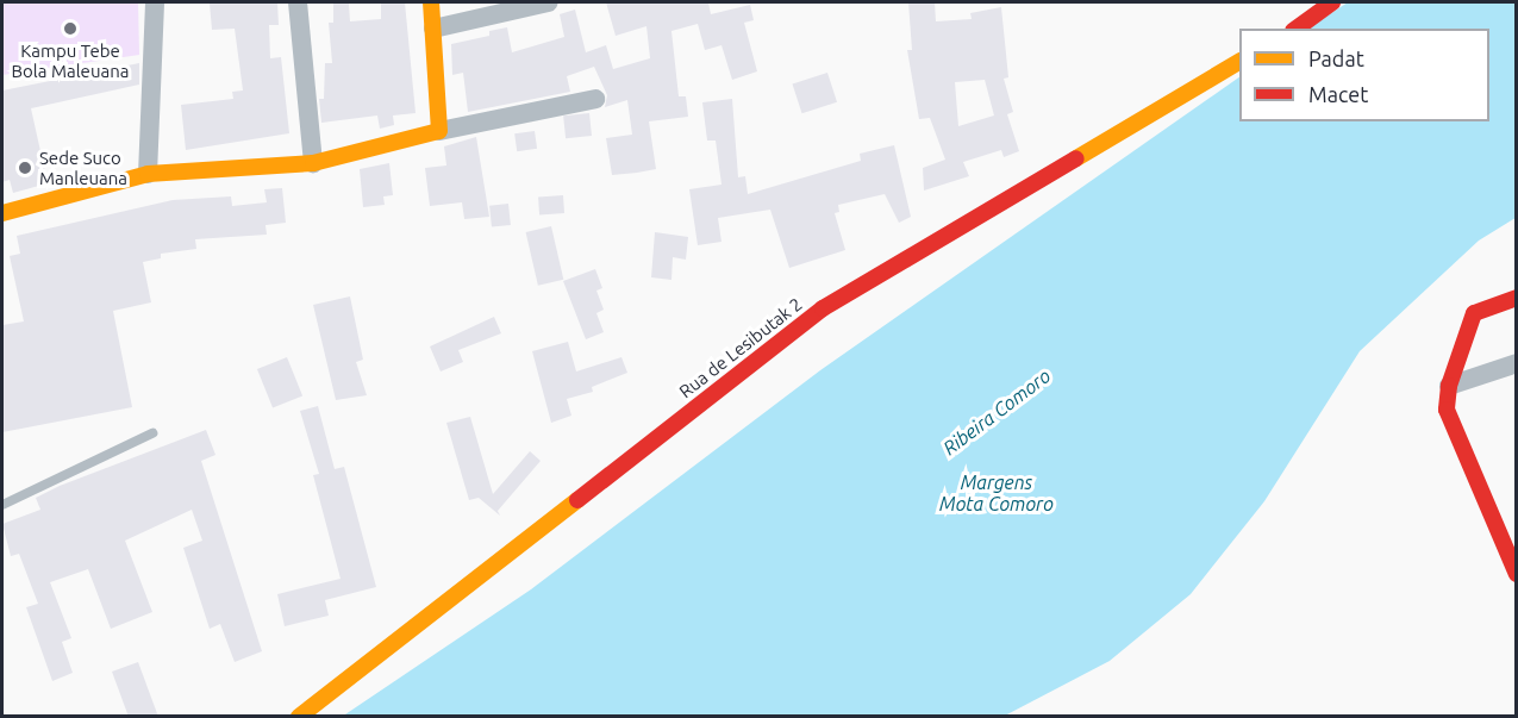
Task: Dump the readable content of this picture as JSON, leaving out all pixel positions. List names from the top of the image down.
{
  "streets": {
    "main road": ["Rua de Lesibutak 2"]
  },
  "water": ["Ribeira Comoro", "Margens Mota Comoro"],
  "places": ["Kampu Tebe Bola Maleuana", "Sede Suco Manleuana"],
  "legend": ["Padat", "Macet"]
}
